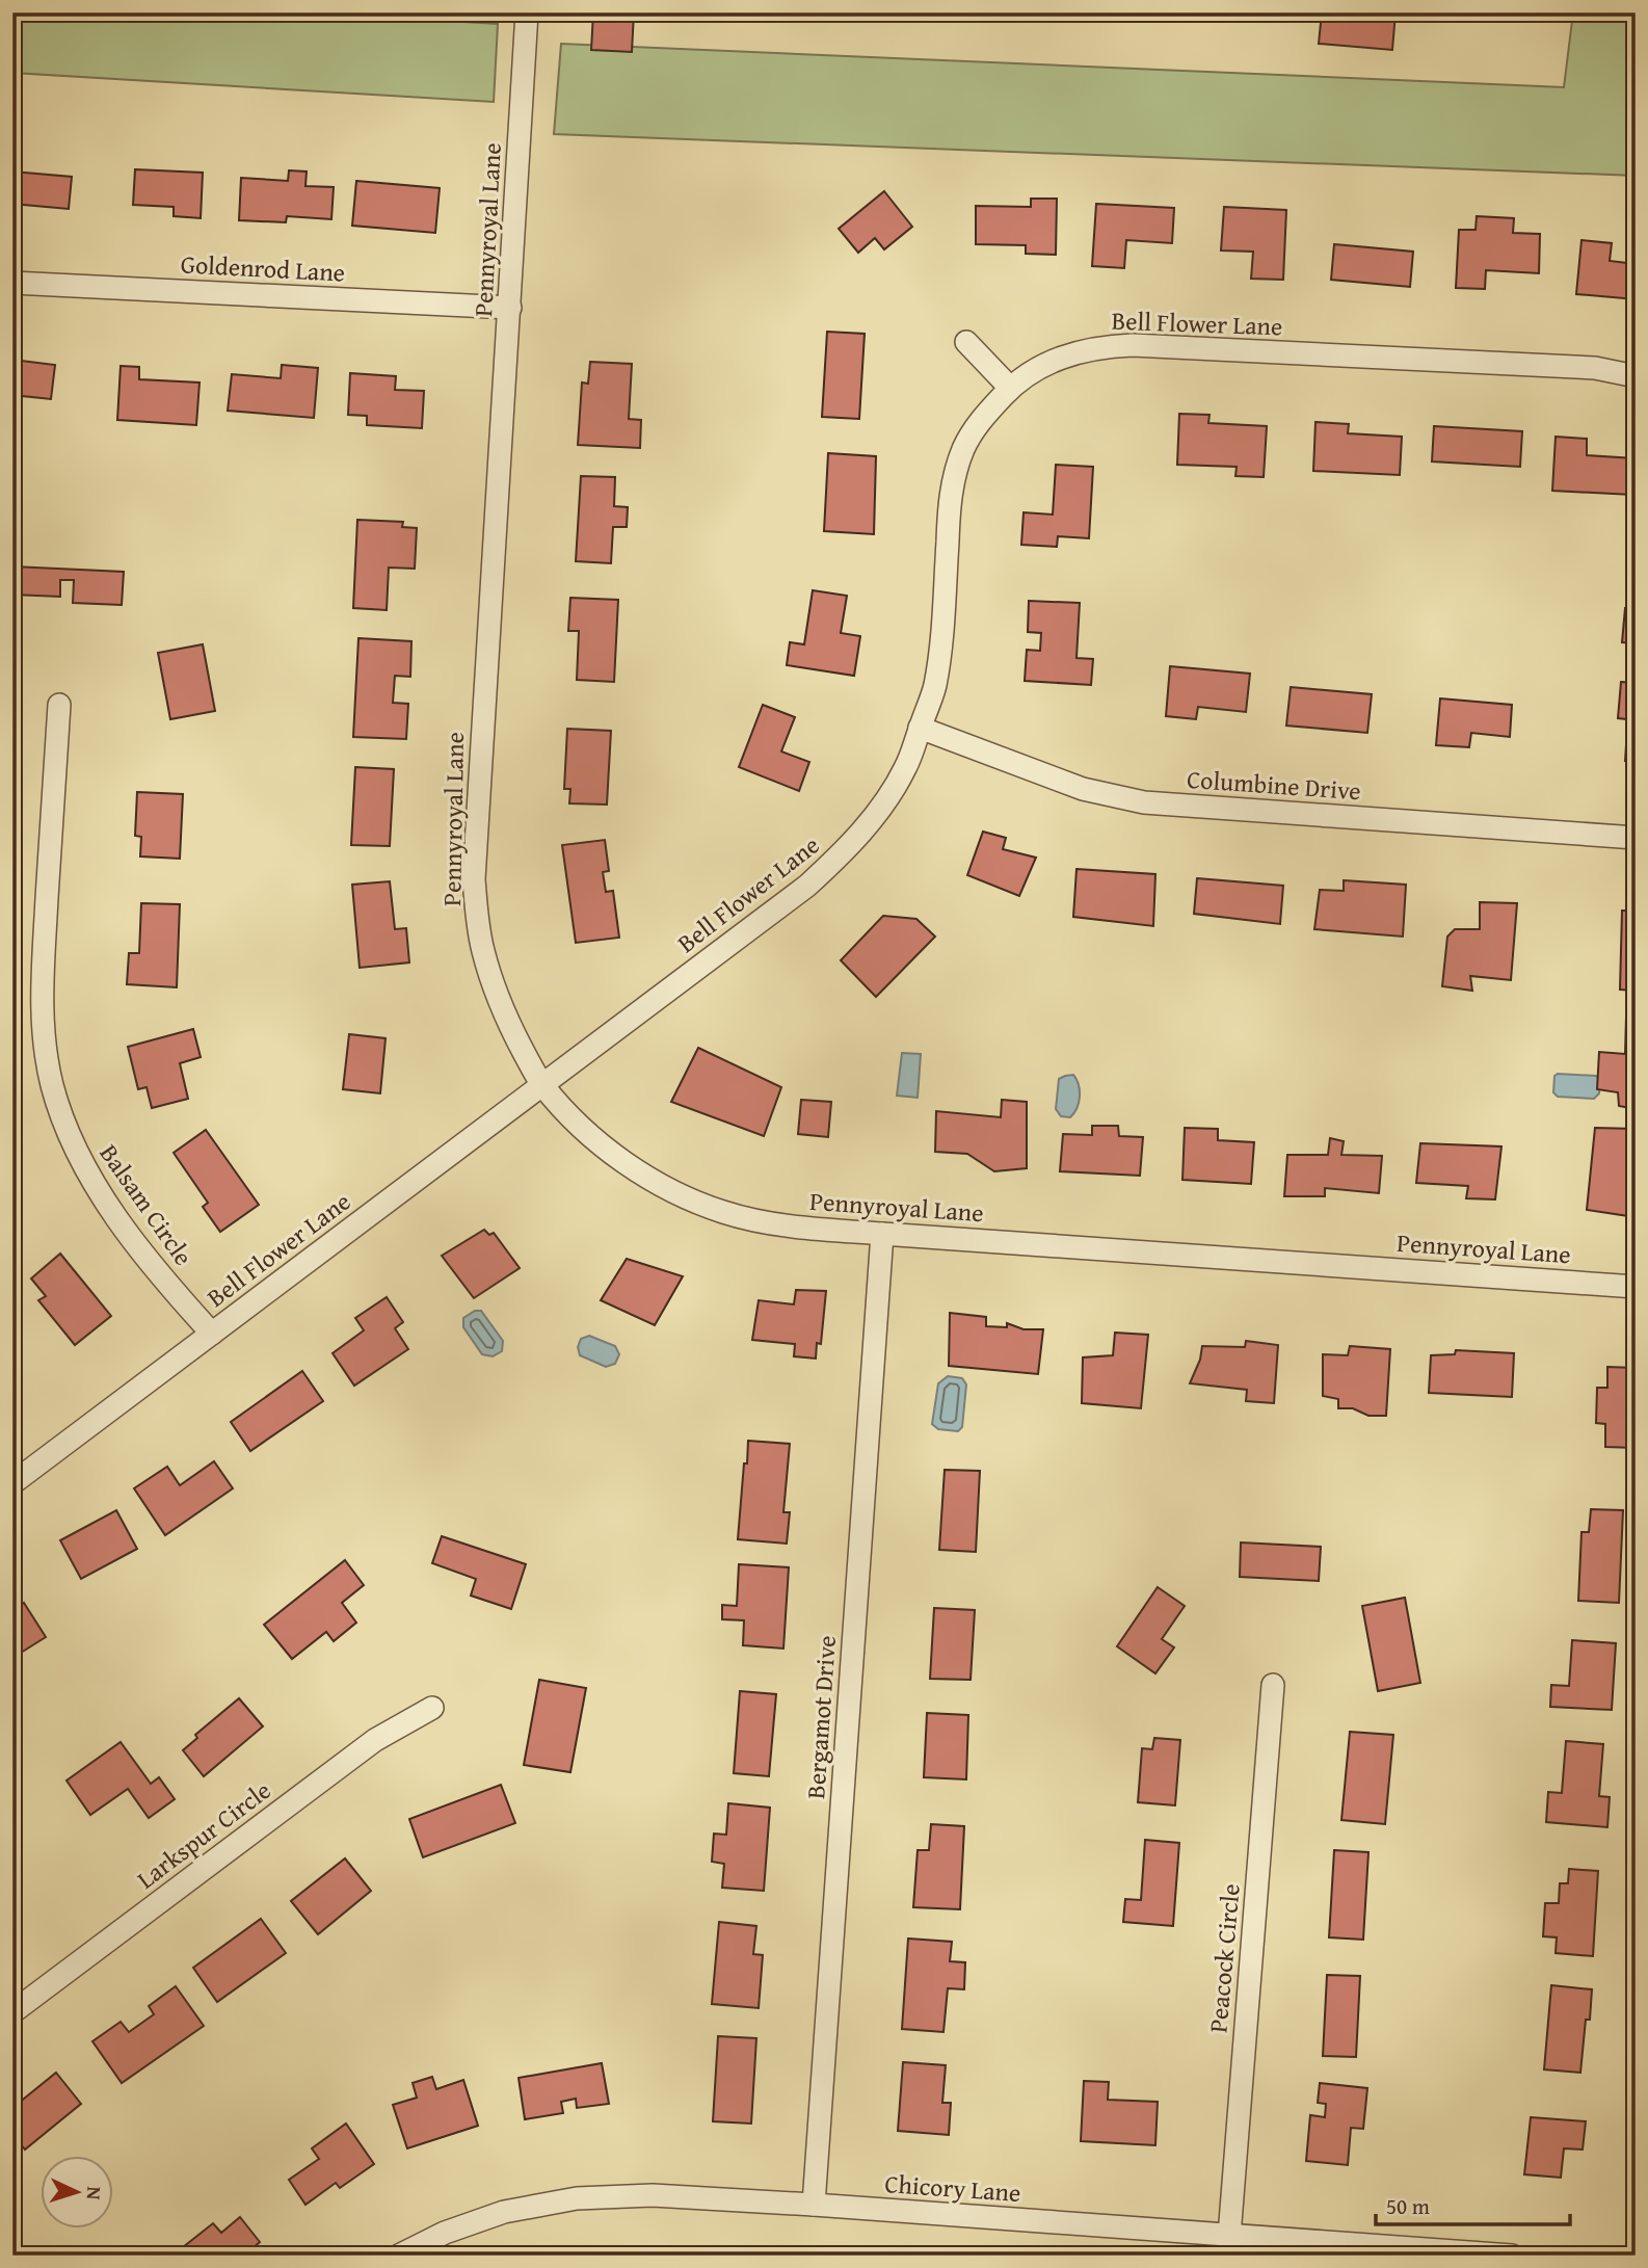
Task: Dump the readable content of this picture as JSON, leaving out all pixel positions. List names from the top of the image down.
{
  "streets": {
    "street": [
      "Pennyroyal Lane",
      "Goldenrod Lane",
      "Bell Flower Lane",
      "Columbine Drive",
      "Balsam Circle",
      "Bergamot Drive",
      "Larkspur Circle",
      "Peacock Circle",
      "Chicory Lane"
    ]
  },
  "crossings": [
    ["Pennyroyal Lane", "Goldenrod Lane"],
    ["Pennyroyal Lane", "Bell Flower Lane"],
    ["Pennyroyal Lane", "Bergamot Drive"],
    ["Bell Flower Lane", "Columbine Drive"],
    ["Bell Flower Lane", "Balsam Circle"],
    ["Bergamot Drive", "Chicory Lane"],
    ["Peacock Circle", "Chicory Lane"]
  ],
  "scale_bar": "50 m",
  "north": "right"
}
